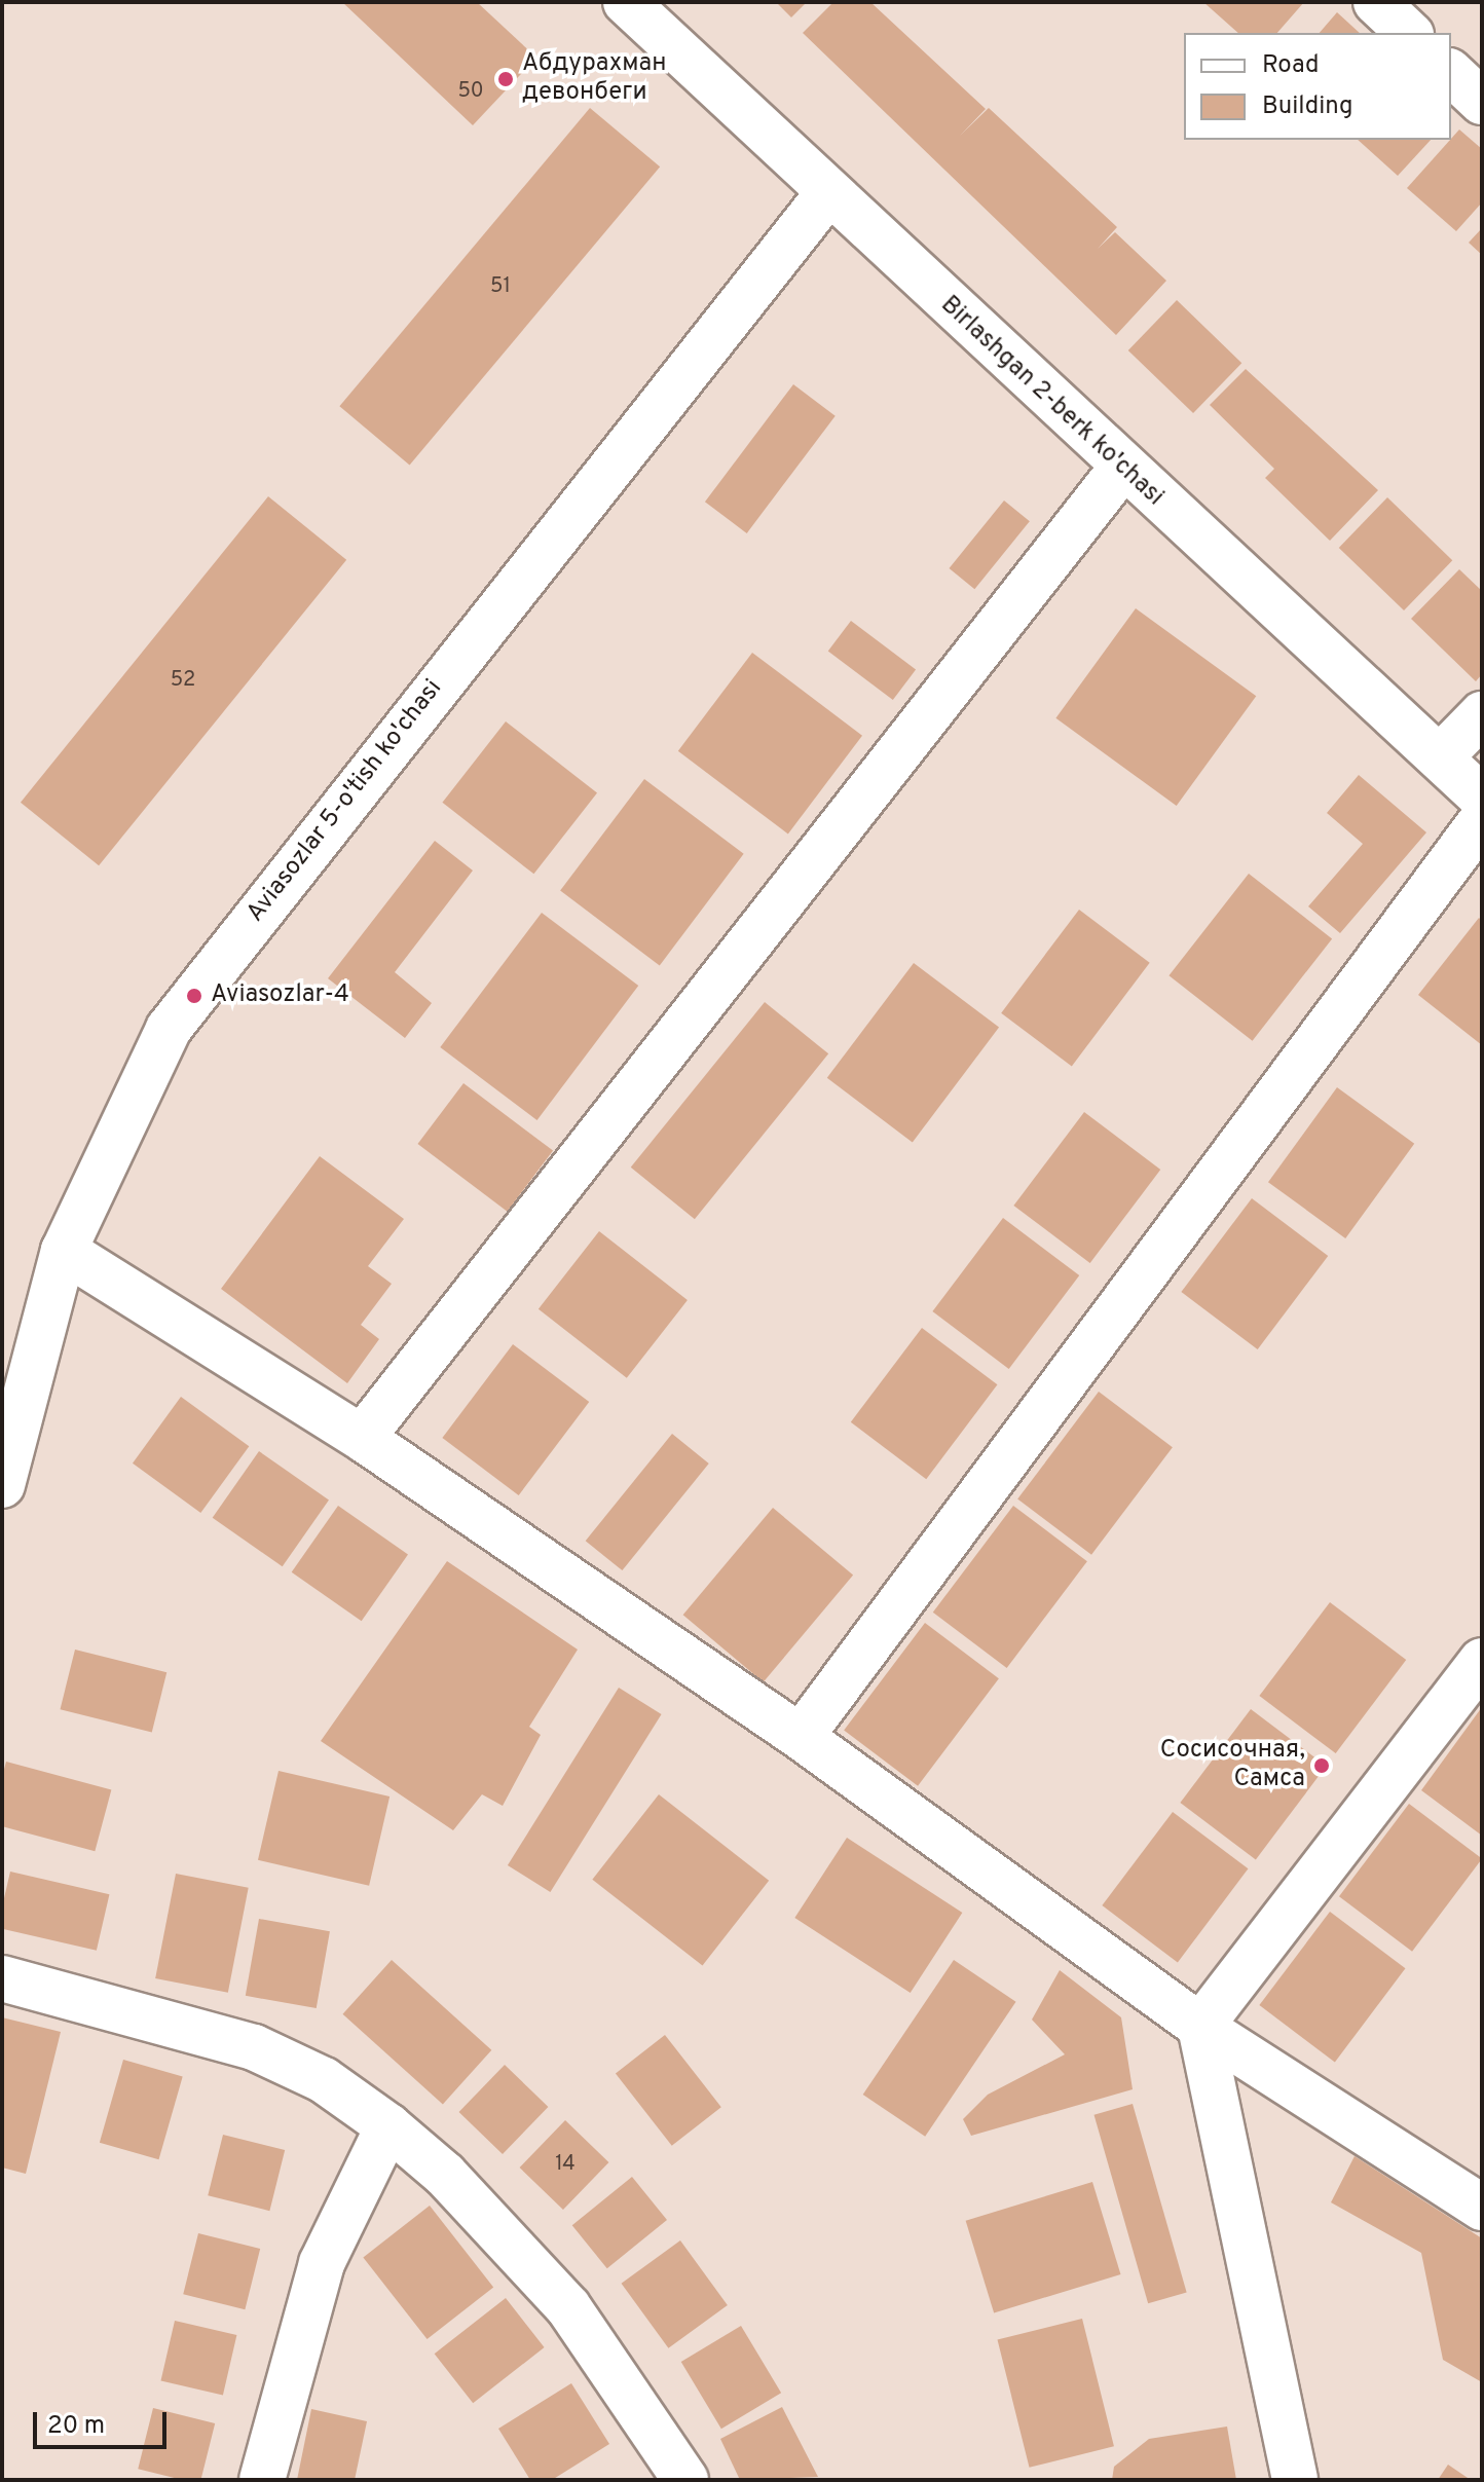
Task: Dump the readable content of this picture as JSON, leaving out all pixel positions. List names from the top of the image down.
{
  "streets": {
    "street": ["Birlashgan 2-berk ko'chasi", "Aviasozlar 5-o'tish ko'chasi"]
  },
  "crossings": [
    ["Birlashgan 2-berk ko'chasi", "Aviasozlar 5-o'tish ko'chasi"]
  ],
  "places": ["Абдурахман девонбеги", "Aviasozlar-4", "Сосисочная, Самса"],
  "house_numbers": [
    "50",
    "51",
    "52",
    "14"
  ],
  "legend": ["Road", "Building"],
  "scale_bar": "20 m"
}
